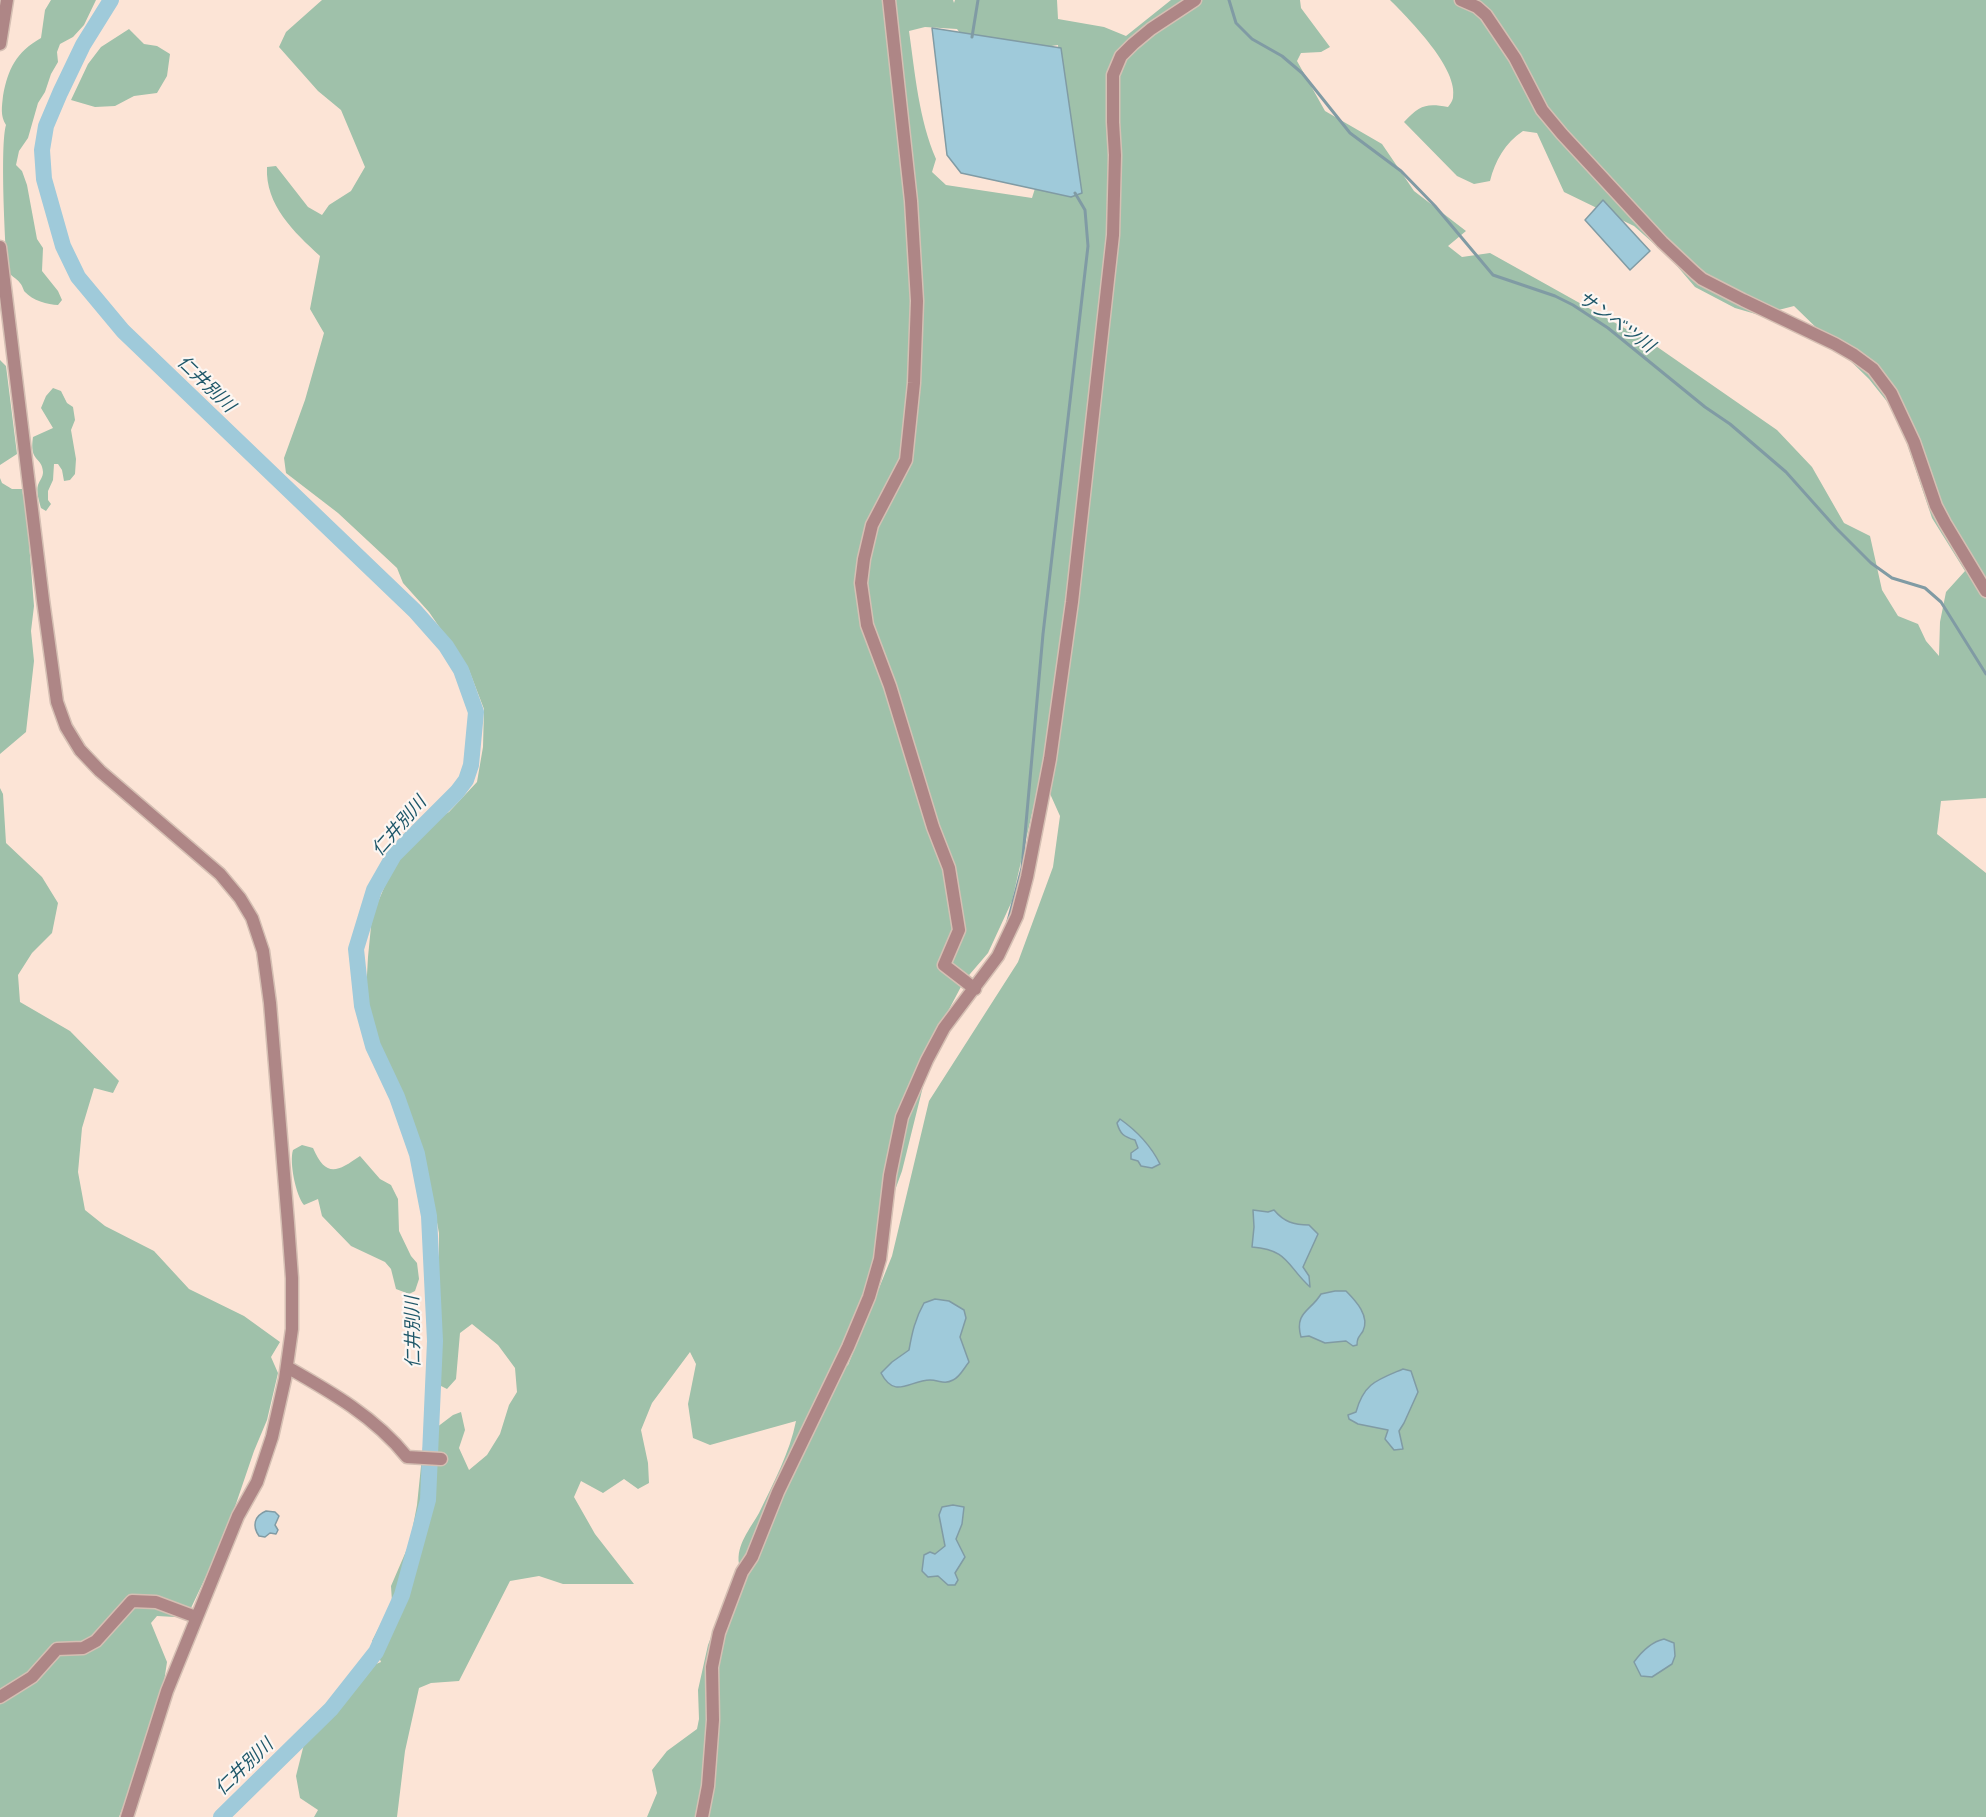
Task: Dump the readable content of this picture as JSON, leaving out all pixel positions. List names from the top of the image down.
{
  "water": ["サンベツ川", "仁井別川"]
}
